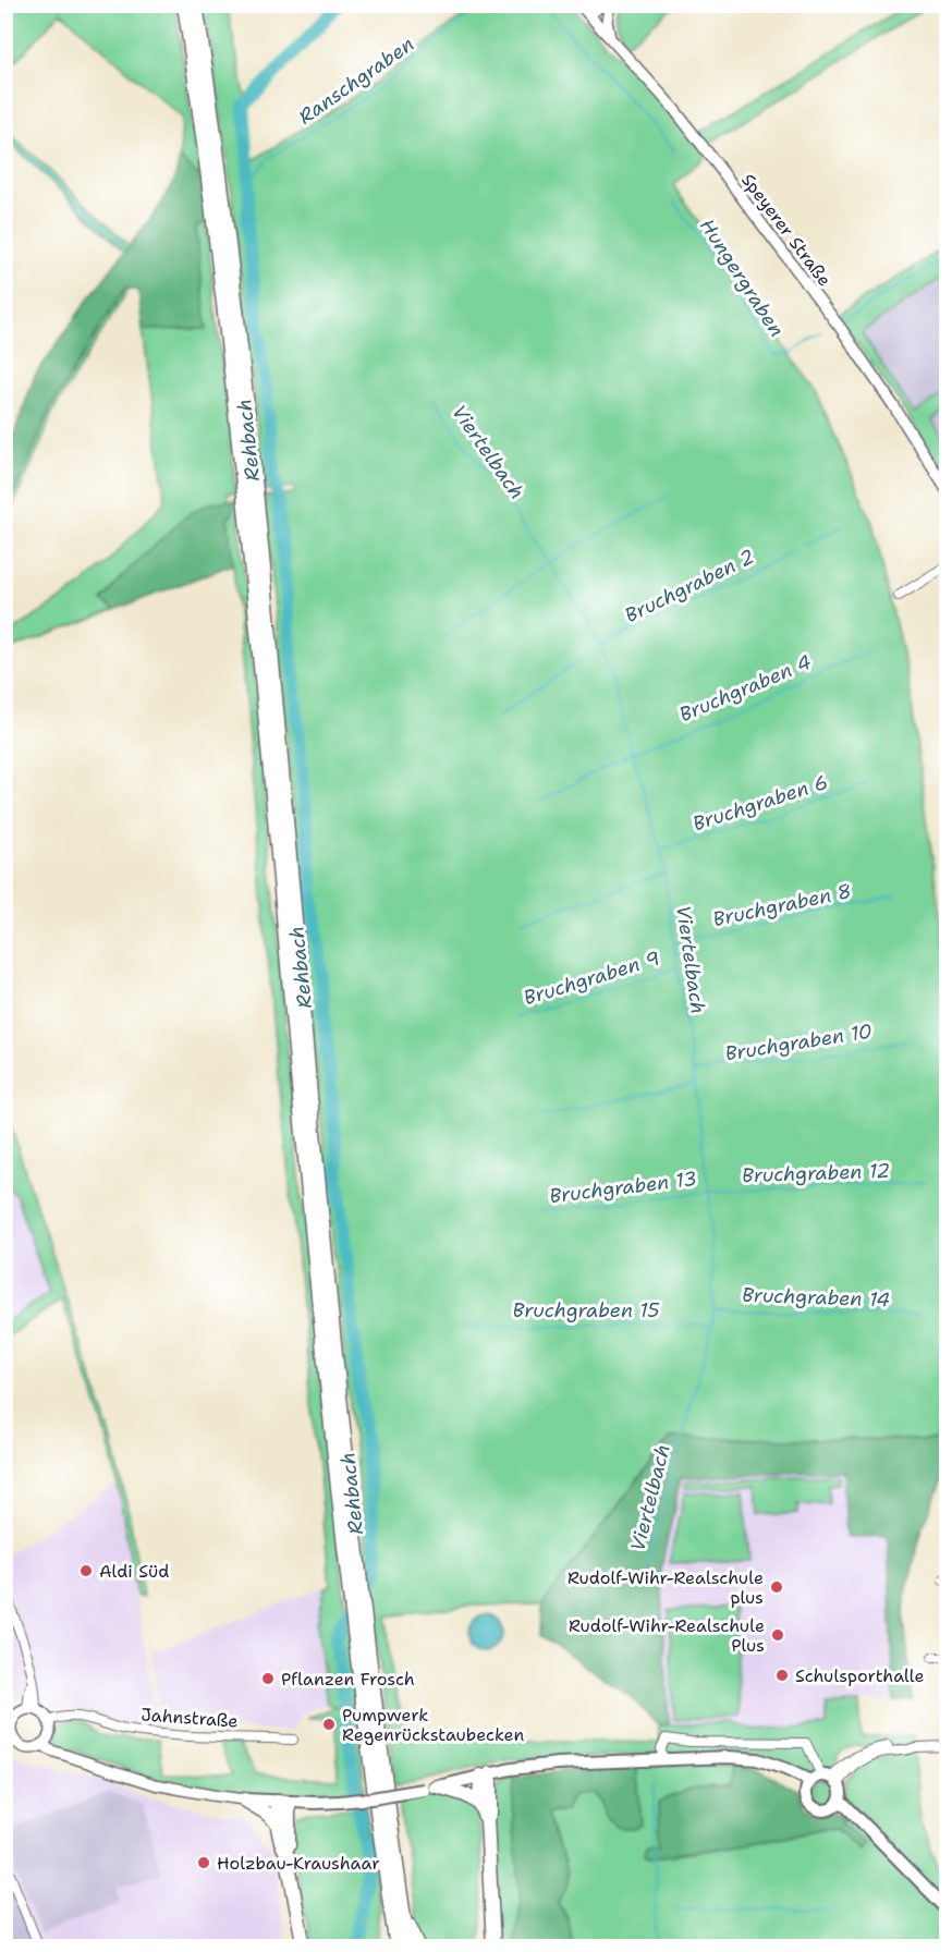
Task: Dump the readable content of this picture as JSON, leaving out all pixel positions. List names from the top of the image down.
{
  "streets": {
    "street": ["Speyerer Straße", "Jahnstraße"]
  },
  "water": [
    "Ranschgraben",
    "Hungergraben",
    "Rehbach",
    "Viertelbach",
    "Bruchgraben 2",
    "Bruchgraben 4",
    "Bruchgraben 6",
    "Bruchgraben 8",
    "Bruchgraben 9",
    "Bruchgraben 10",
    "Bruchgraben 12",
    "Bruchgraben 13",
    "Bruchgraben 14",
    "Bruchgraben 15"
  ],
  "places": [
    "Aldi Süd",
    "Rudolf-Wihr-Realschule plus",
    "Rudolf-Wihr-Realschule Plus",
    "Schulsporthalle",
    "Pflanzen Frosch",
    "Pumpwerk Regenrückstaubecken",
    "Holzbau-Kraushaar"
  ]
}
